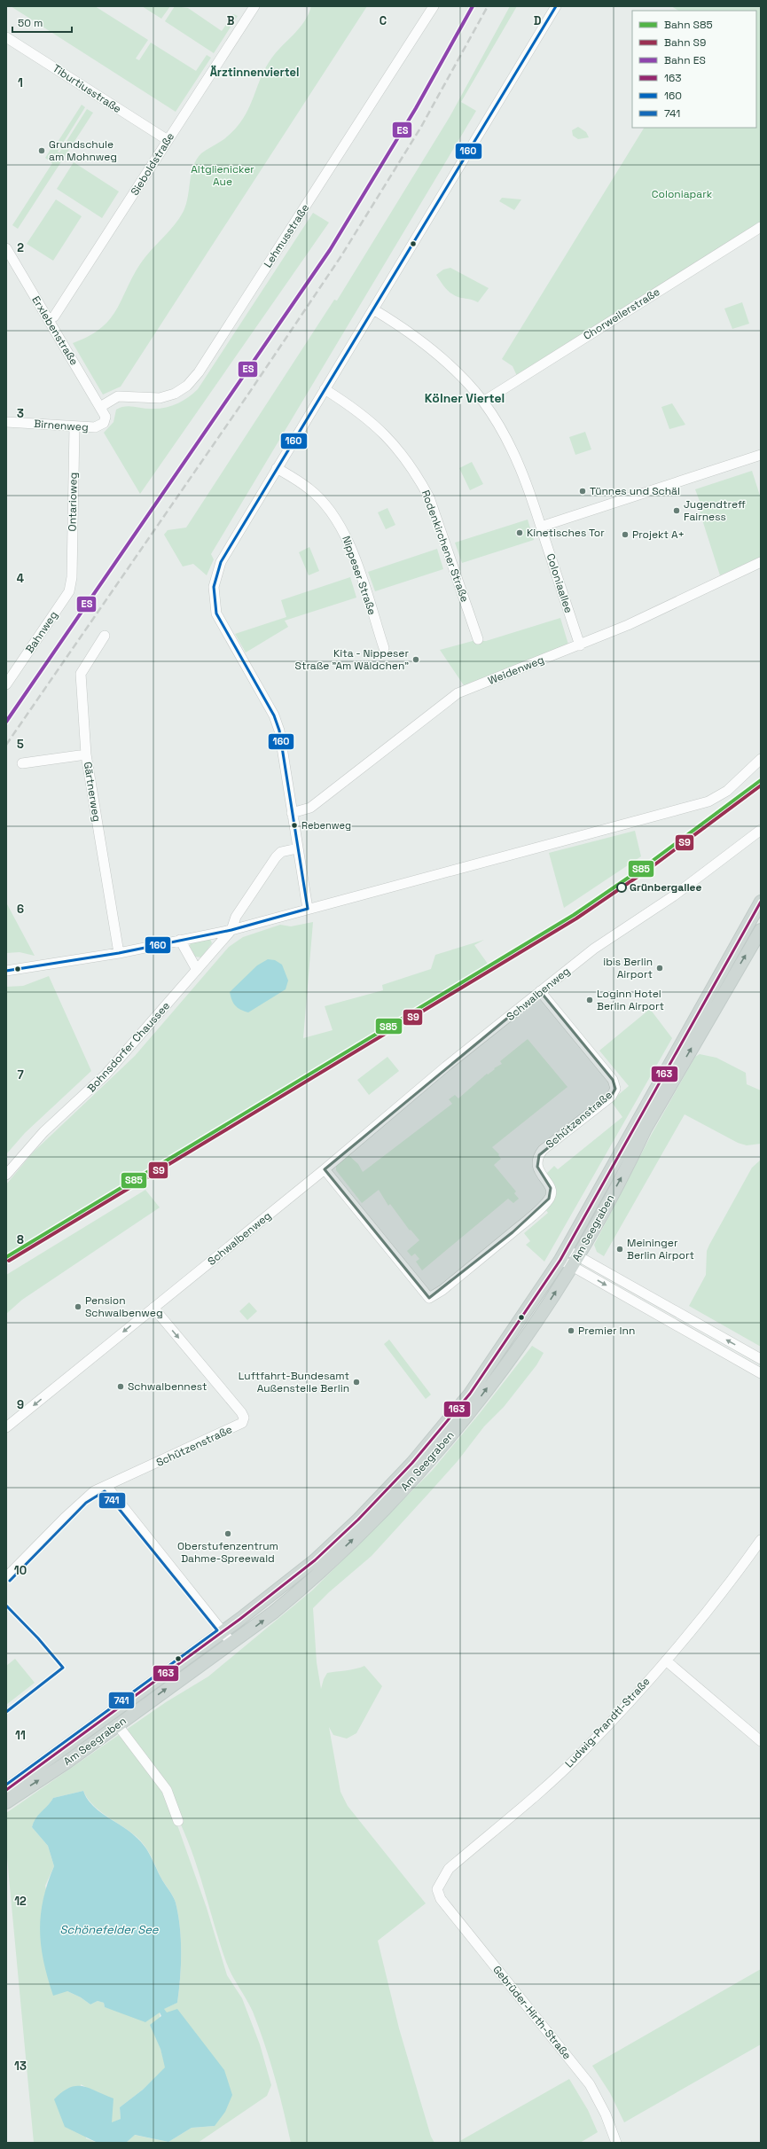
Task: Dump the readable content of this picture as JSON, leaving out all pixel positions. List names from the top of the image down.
{
  "streets": {
    "main road": ["Am Seegraben"],
    "street": [
      "Tiburtiusstraße",
      "Sieboldstraße",
      "Lehmusstraße",
      "Chorweilerstraße",
      "Erxlebenstraße",
      "Birnenweg",
      "Ontarioweg",
      "Rodenkirchener Straße",
      "Nippeser Straße",
      "Coloniaallee",
      "Bahnweg",
      "Weidenweg",
      "Gärtnerweg",
      "Schwalbenweg",
      "Bohnsdorfer Chaussee",
      "Schützenstraße",
      "Ludwig-Prandtl-Straße",
      "Gebrüder-Hirth-Straße"
    ]
  },
  "crossings": [
    ["Tiburtiusstraße", "Sieboldstraße"],
    ["Sieboldstraße", "Erxlebenstraße"],
    ["Lehmusstraße", "Erxlebenstraße"],
    ["Lehmusstraße", "Birnenweg"],
    ["Chorweilerstraße", "Coloniaallee"],
    ["Erxlebenstraße", "Birnenweg"],
    ["Birnenweg", "Ontarioweg"],
    ["Ontarioweg", "Bahnweg"],
    ["Coloniaallee", "Weidenweg"],
    ["Schwalbenweg", "Schützenstraße"],
    ["Ludwig-Prandtl-Straße", "Gebrüder-Hirth-Straße"]
  ],
  "districts": ["Ärztinnenviertel", "Kölner Viertel"],
  "water": ["Schönefelder See"],
  "parks": ["Altglienicker Aue", "Coloniapark"],
  "places": [
    "Grundschule am Mohnweg",
    "Tünnes und Schäl",
    "Jugendtreff Fairness",
    "Kinetisches Tor",
    "Projekt A+",
    "Kita - Nippeser Straße \"Am Wäldchen\"",
    "Rebenweg",
    "Grünbergallee",
    "ibis Berlin Airport",
    "Loginn Hotel Berlin Airport",
    "Meininger Berlin Airport",
    "Pension Schwalbenweg",
    "Premier Inn",
    "Luftfahrt-Bundesamt Außenstelle Berlin",
    "Schwalbennest",
    "Oberstufenzentrum Dahme-Spreewald"
  ],
  "lines": [
    "rail line ES",
    "transit line 160",
    "rail line S85",
    "rail line S9",
    "transit line 163",
    "transit line 741"
  ],
  "legend": [
    "Bahn S85",
    "Bahn S9",
    "Bahn ES",
    "163",
    "160",
    "741"
  ],
  "scale_bar": "50 m",
  "grid": {
    "columns": ["B", "C", "D"],
    "rows": [
      "1",
      "2",
      "3",
      "4",
      "5",
      "6",
      "7",
      "8",
      "9",
      "10",
      "11",
      "12",
      "13"
    ]
  }
}
